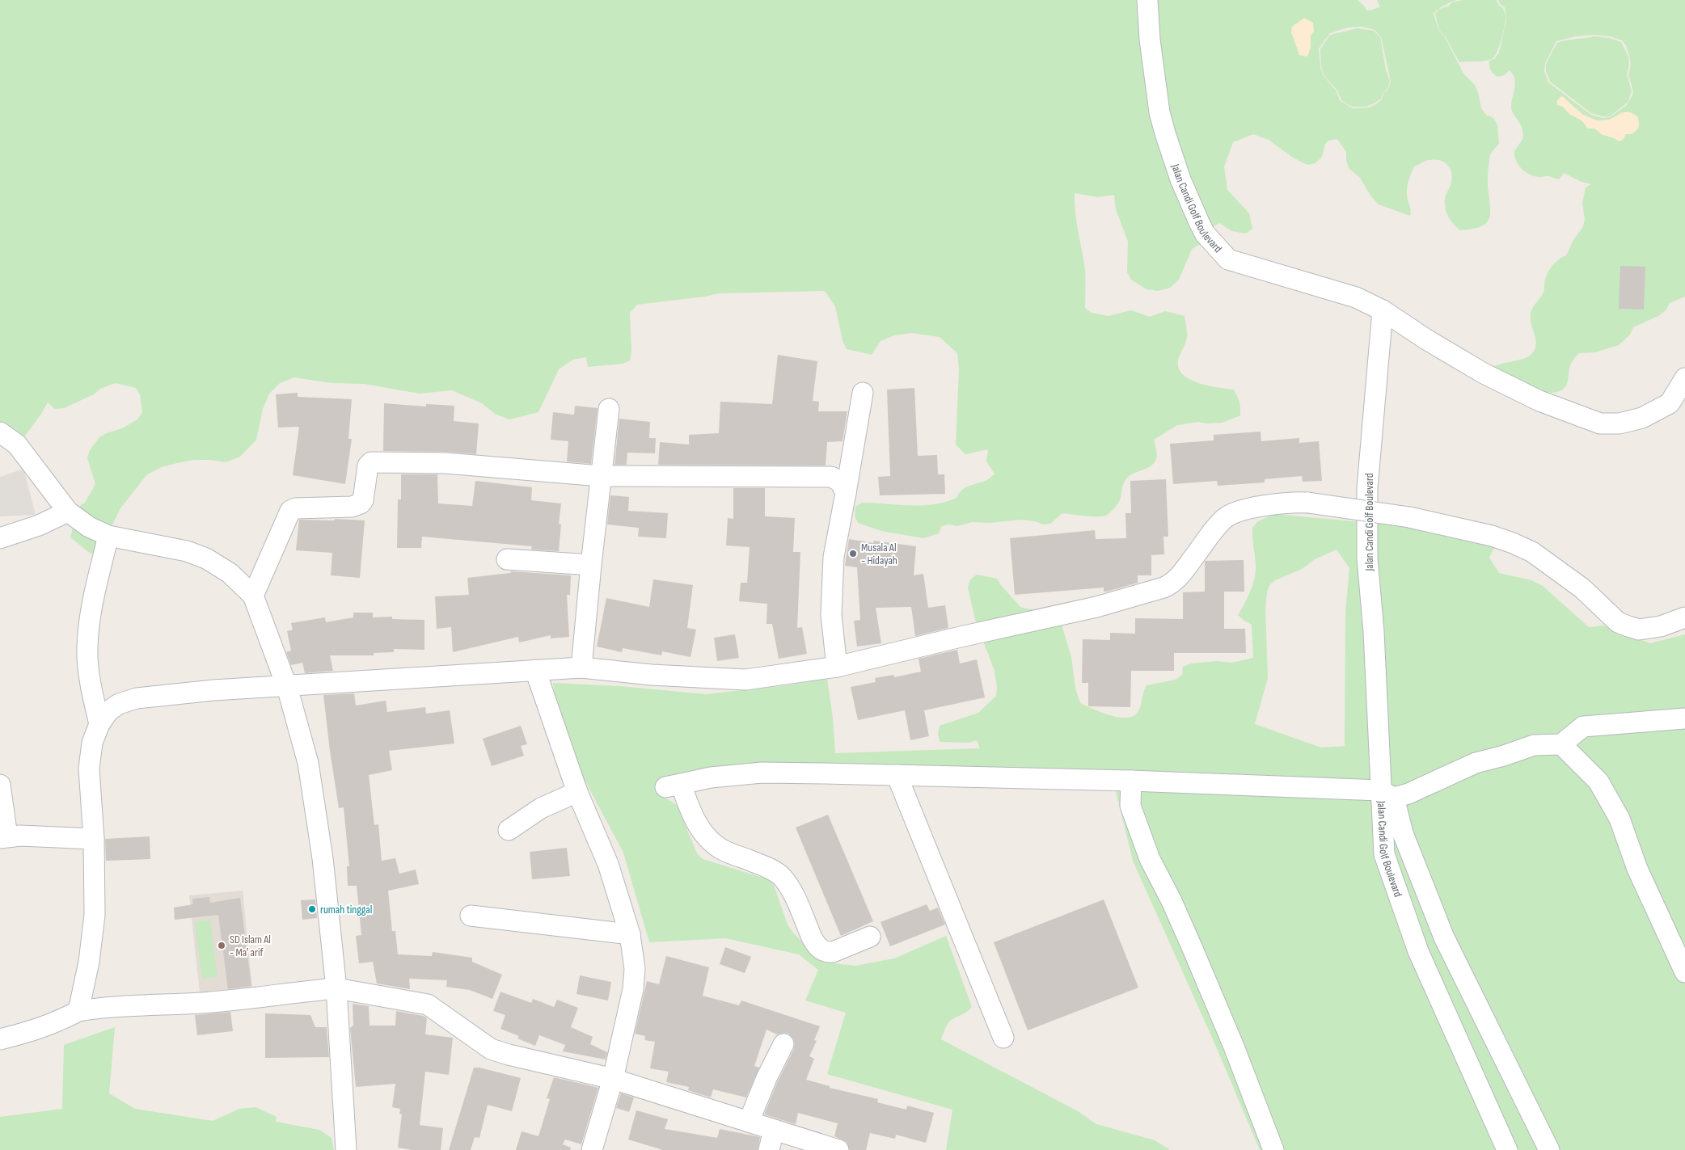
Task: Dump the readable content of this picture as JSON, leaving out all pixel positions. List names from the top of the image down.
{
  "streets": {
    "street": ["Jalan Candi Golf Boulevard"]
  },
  "places": ["Musala Al - Hidayah", "rumah tinggal", "SD Islam Al - Ma' arif"]
}
